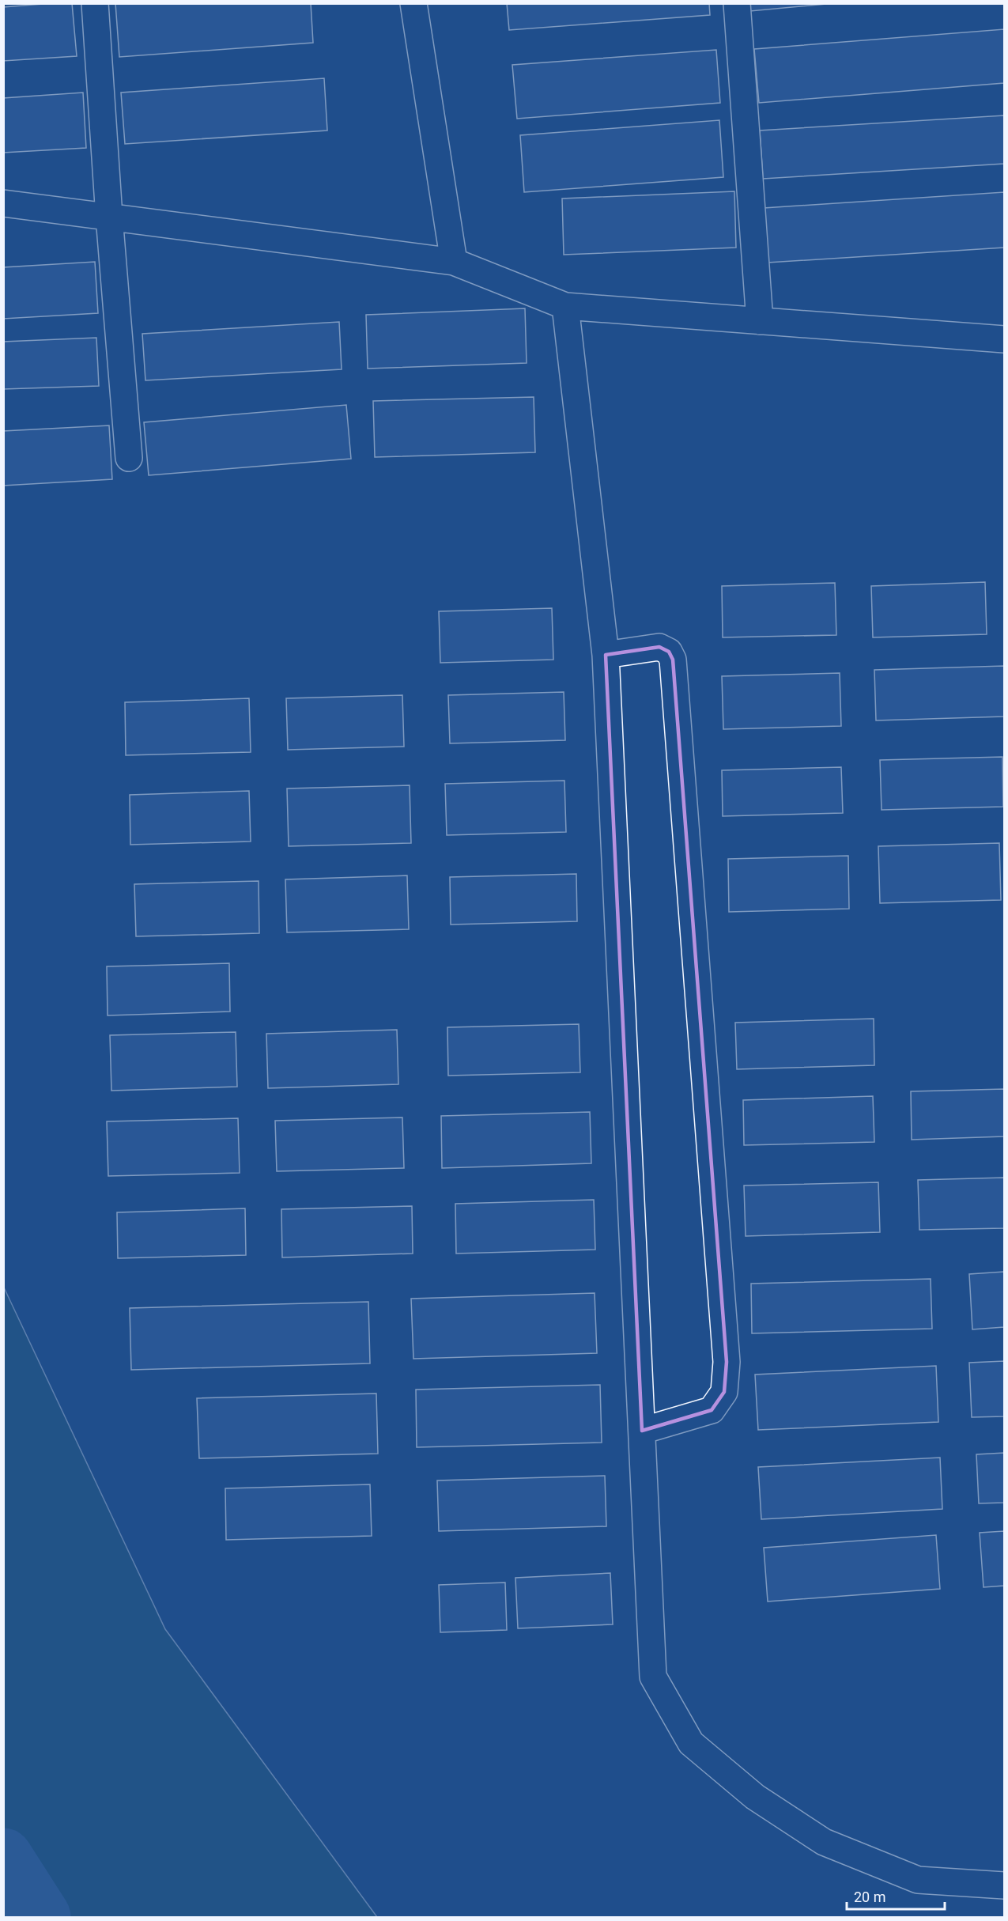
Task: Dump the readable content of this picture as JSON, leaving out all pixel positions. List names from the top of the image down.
{
  "scale_bar": "20 m"
}
